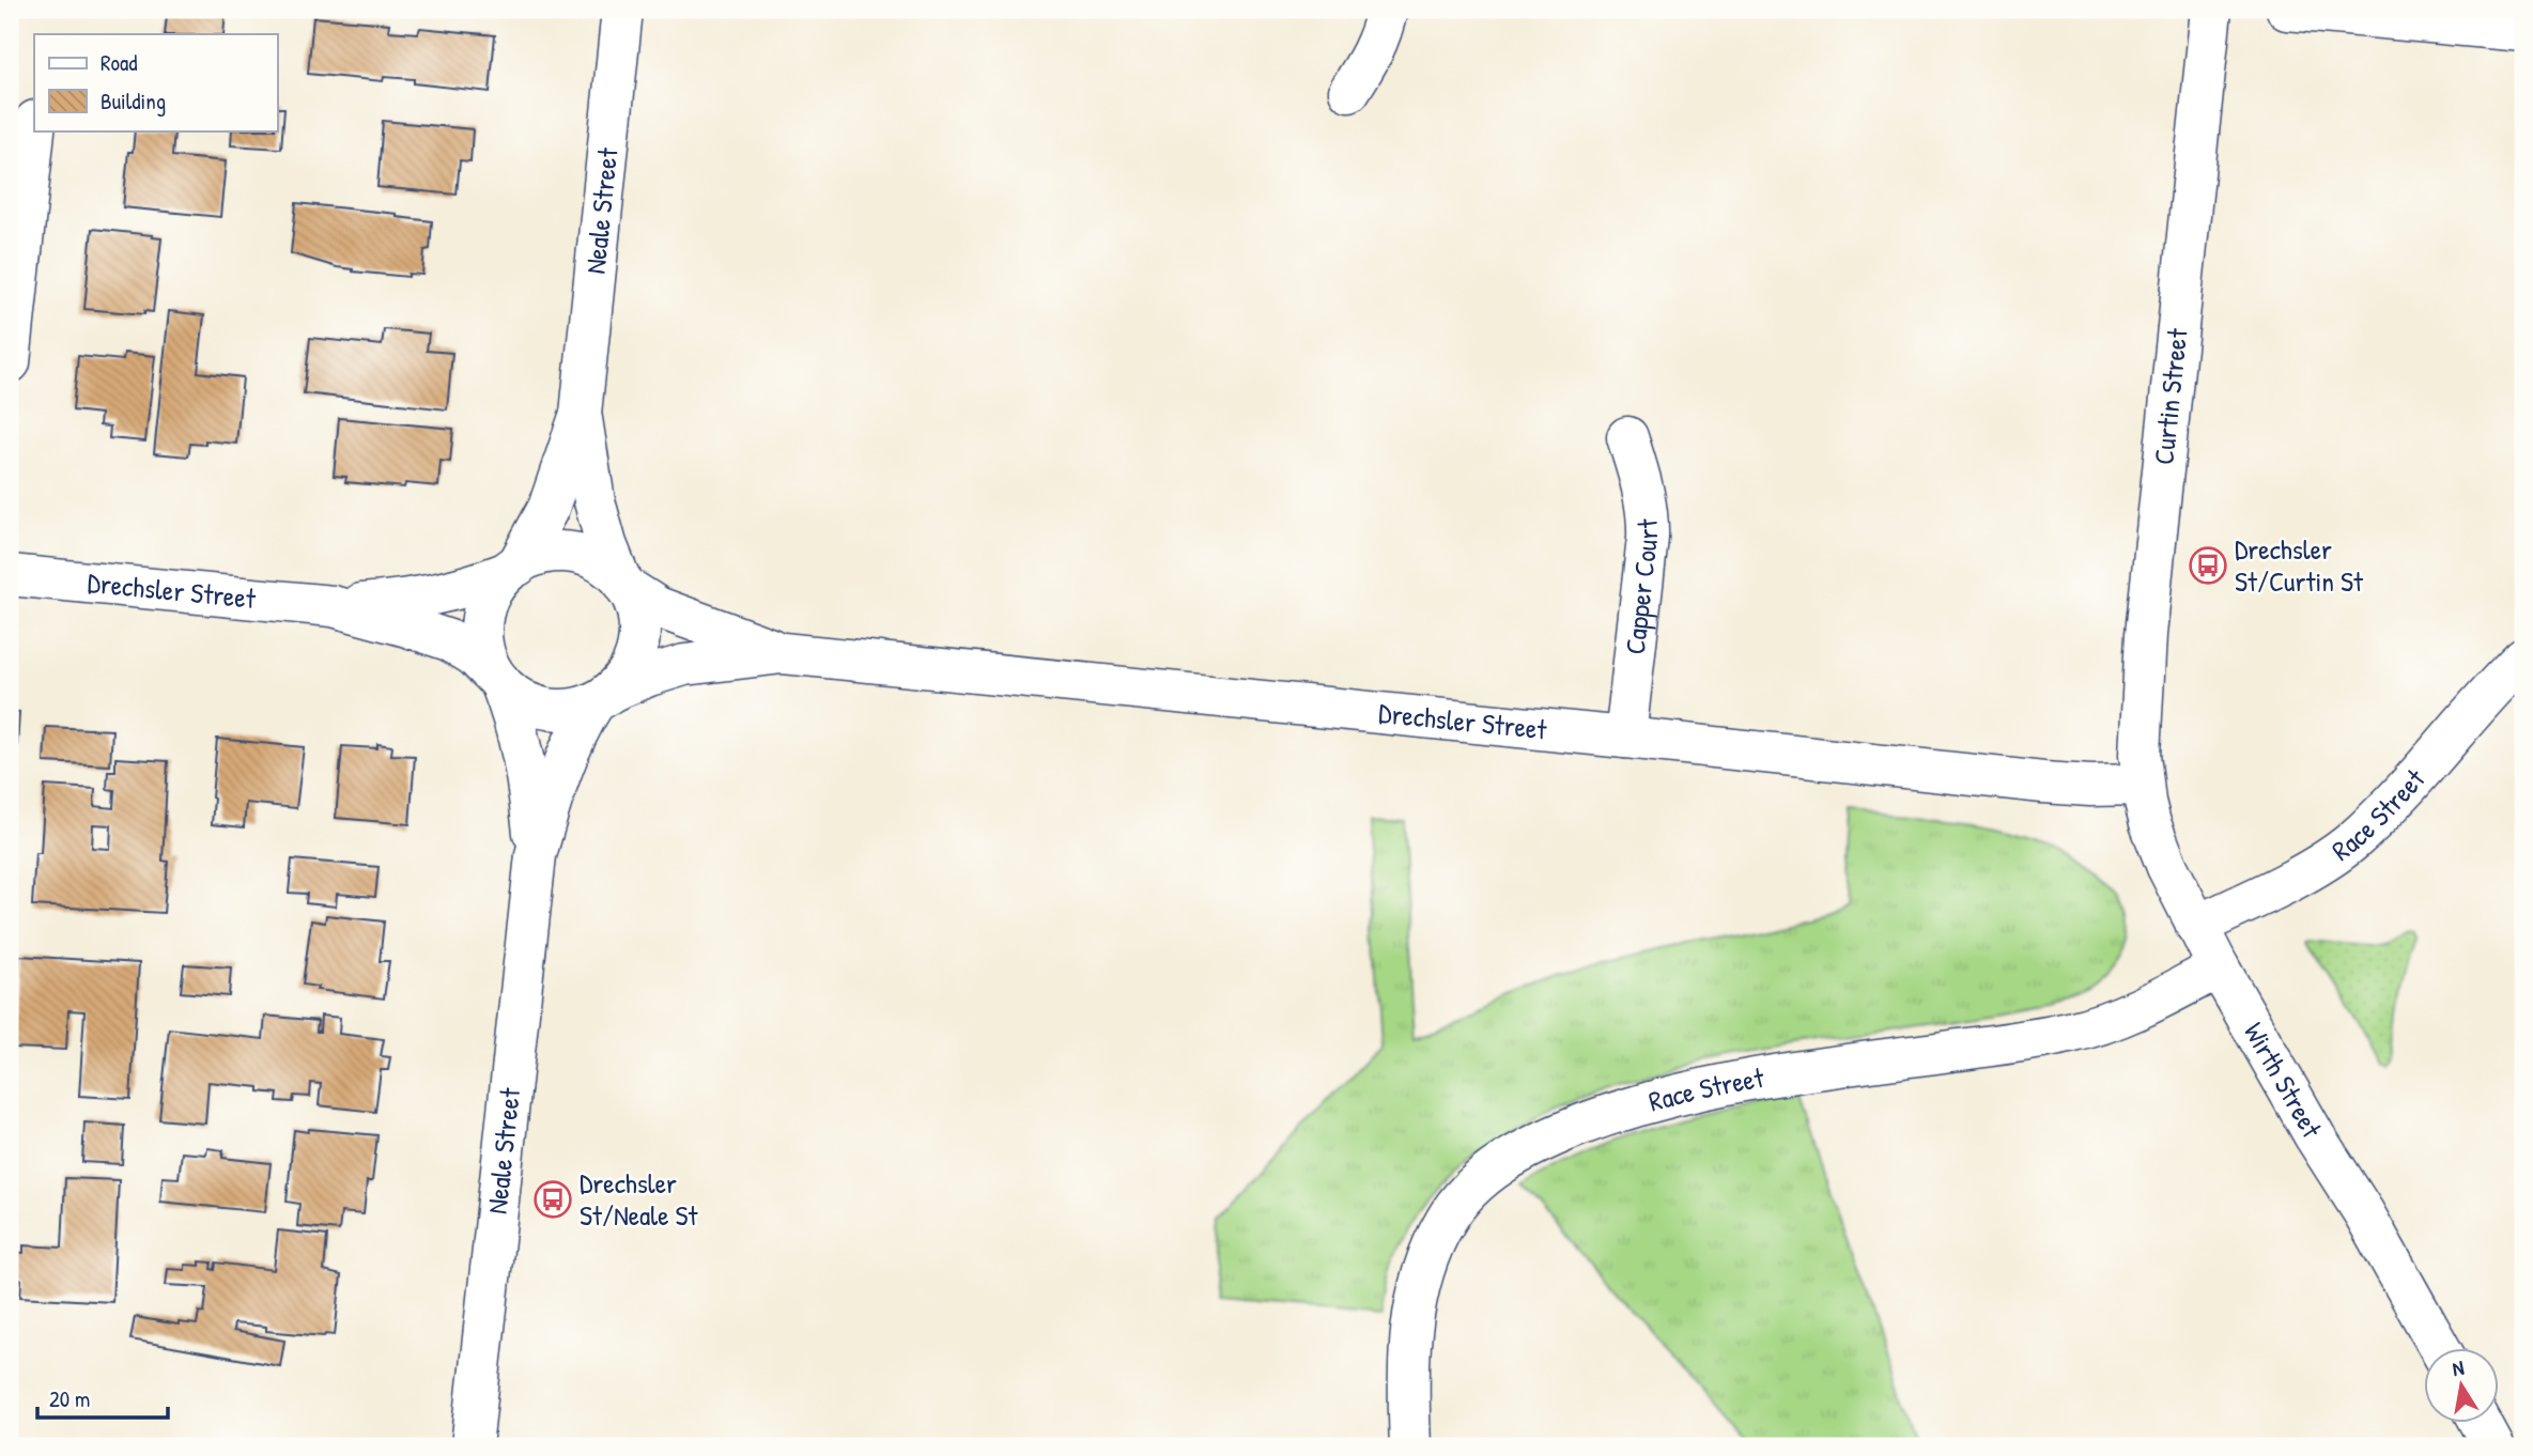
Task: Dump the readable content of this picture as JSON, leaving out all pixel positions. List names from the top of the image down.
{
  "streets": {
    "street": [
      "Neale Street",
      "Curtin Street",
      "Capper Court",
      "Drechsler Street",
      "Race Street",
      "Wirth Street"
    ]
  },
  "crossings": [
    ["Neale Street", "Drechsler Street"],
    ["Curtin Street", "Drechsler Street"],
    ["Curtin Street", "Wirth Street"],
    ["Capper Court", "Drechsler Street"],
    ["Drechsler Street", "Wirth Street"],
    ["Race Street", "Wirth Street"]
  ],
  "places": {
    "bus stop": ["Drechsler St/Curtin St", "Drechsler St/Neale St"]
  },
  "legend": ["Road", "Building"],
  "scale_bar": "20 m",
  "north": "top"
}
